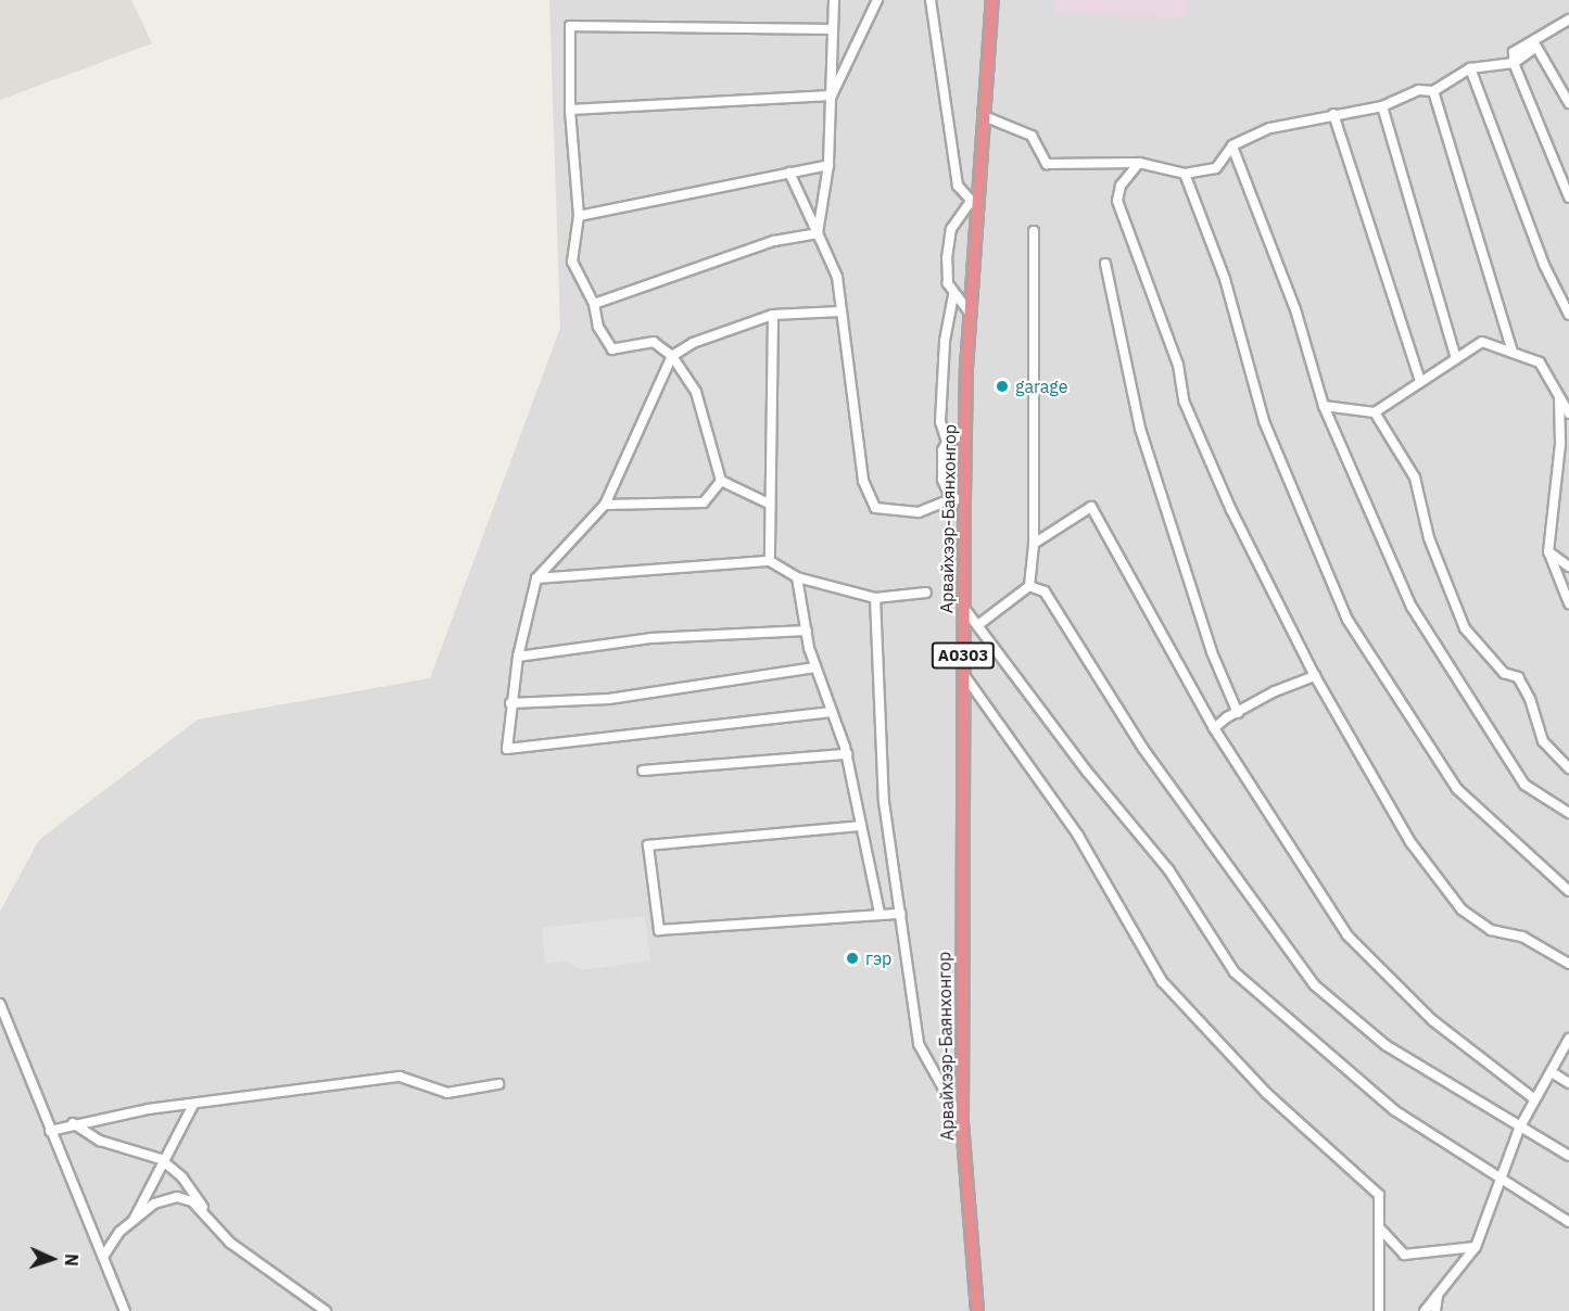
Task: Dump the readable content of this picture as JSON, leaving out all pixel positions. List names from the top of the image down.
{
  "streets": {
    "highway": ["Арвайхээр-Баянхонгор", "A0303"]
  },
  "places": ["garage", "гэр"],
  "north": "right"
}
